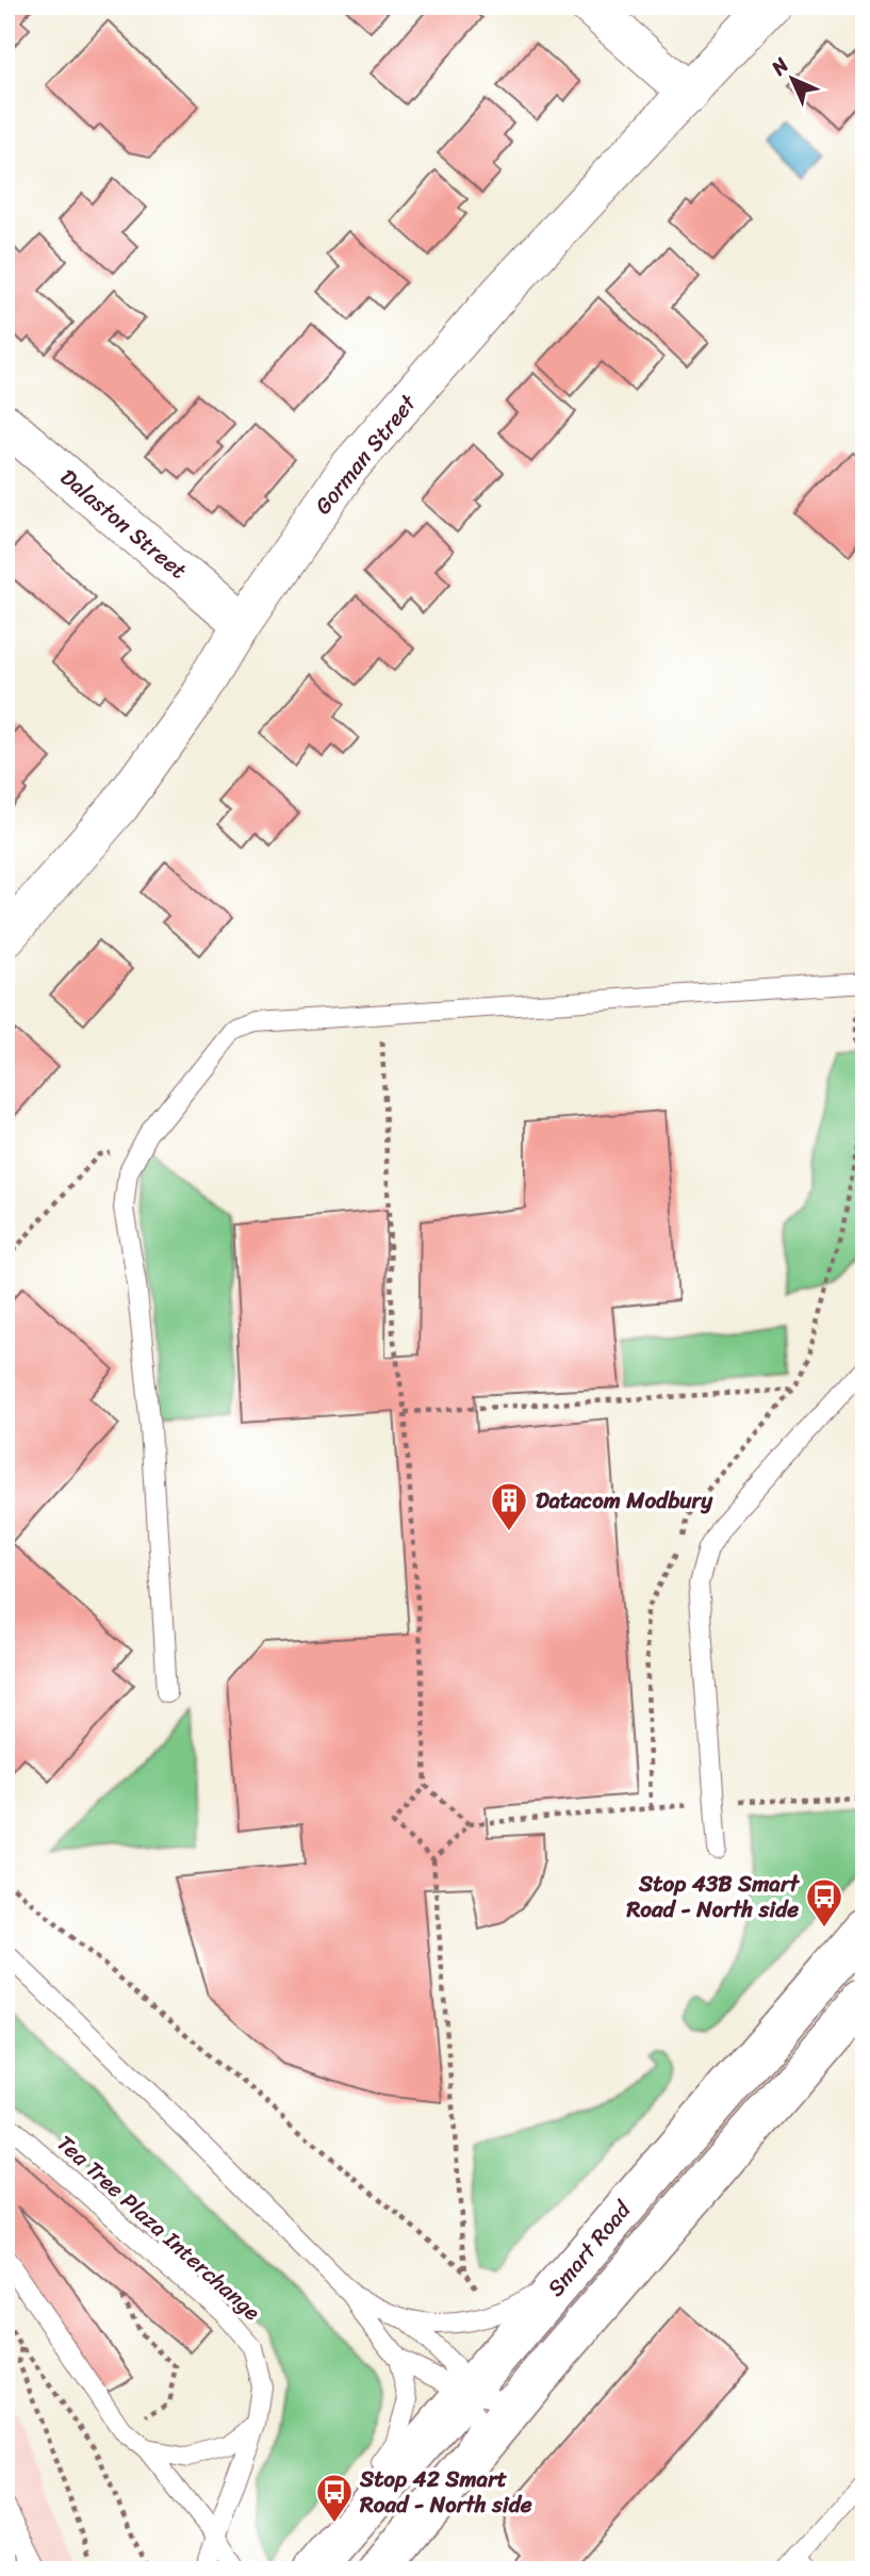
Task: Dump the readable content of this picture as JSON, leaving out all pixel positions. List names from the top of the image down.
{
  "streets": {
    "main road": ["Smart Road"],
    "street": ["Gorman Street", "Dalaston Street"],
    "lane": ["Tea Tree Plaza Interchange"]
  },
  "crossings": [
    ["Gorman Street", "Dalaston Street"]
  ],
  "places": {
    "building": ["Datacom Modbury"],
    "bus stop": ["Stop 43B Smart Road - North side", "Stop 42 Smart Road - North side"]
  },
  "north": "top left"
}
